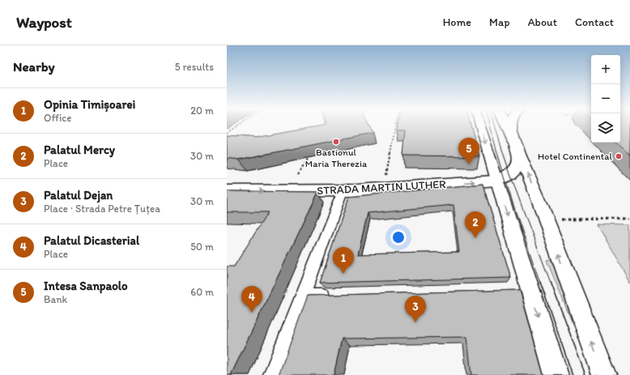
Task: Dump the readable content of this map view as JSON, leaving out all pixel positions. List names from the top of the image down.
{
  "streets": {
    "main road": ["STRADA MARTIN LUTHER"]
  },
  "one_way": ["STRADA MARTIN LUTHER"],
  "places": ["Bastionul Maria Therezia", "Hotel Continental"],
  "page": {
    "header": "Waypost",
    "nav": [
      "Home",
      "Map",
      "About",
      "Contact"
    ],
    "heading": ["Nearby", "5 results"],
    "map_buttons": ["+", "−"],
    "list": [
      {
        "mark": "1",
        "name": "Opinia Timișoarei",
        "note": "Office",
        "value": "20 m"
      },
      {
        "mark": "2",
        "name": "Palatul Mercy",
        "note": "Place",
        "value": "30 m"
      },
      {
        "mark": "3",
        "name": "Palatul Dejan",
        "note": "Place · Strada Petre Țuțea",
        "value": "30 m"
      },
      {
        "mark": "4",
        "name": "Palatul Dicasterial",
        "note": "Place",
        "value": "50 m"
      },
      {
        "mark": "5",
        "name": "Intesa Sanpaolo",
        "note": "Bank",
        "value": "60 m"
      }
    ],
    "pins": [
      "5",
      "2",
      "1",
      "4",
      "3"
    ]
  }
}
